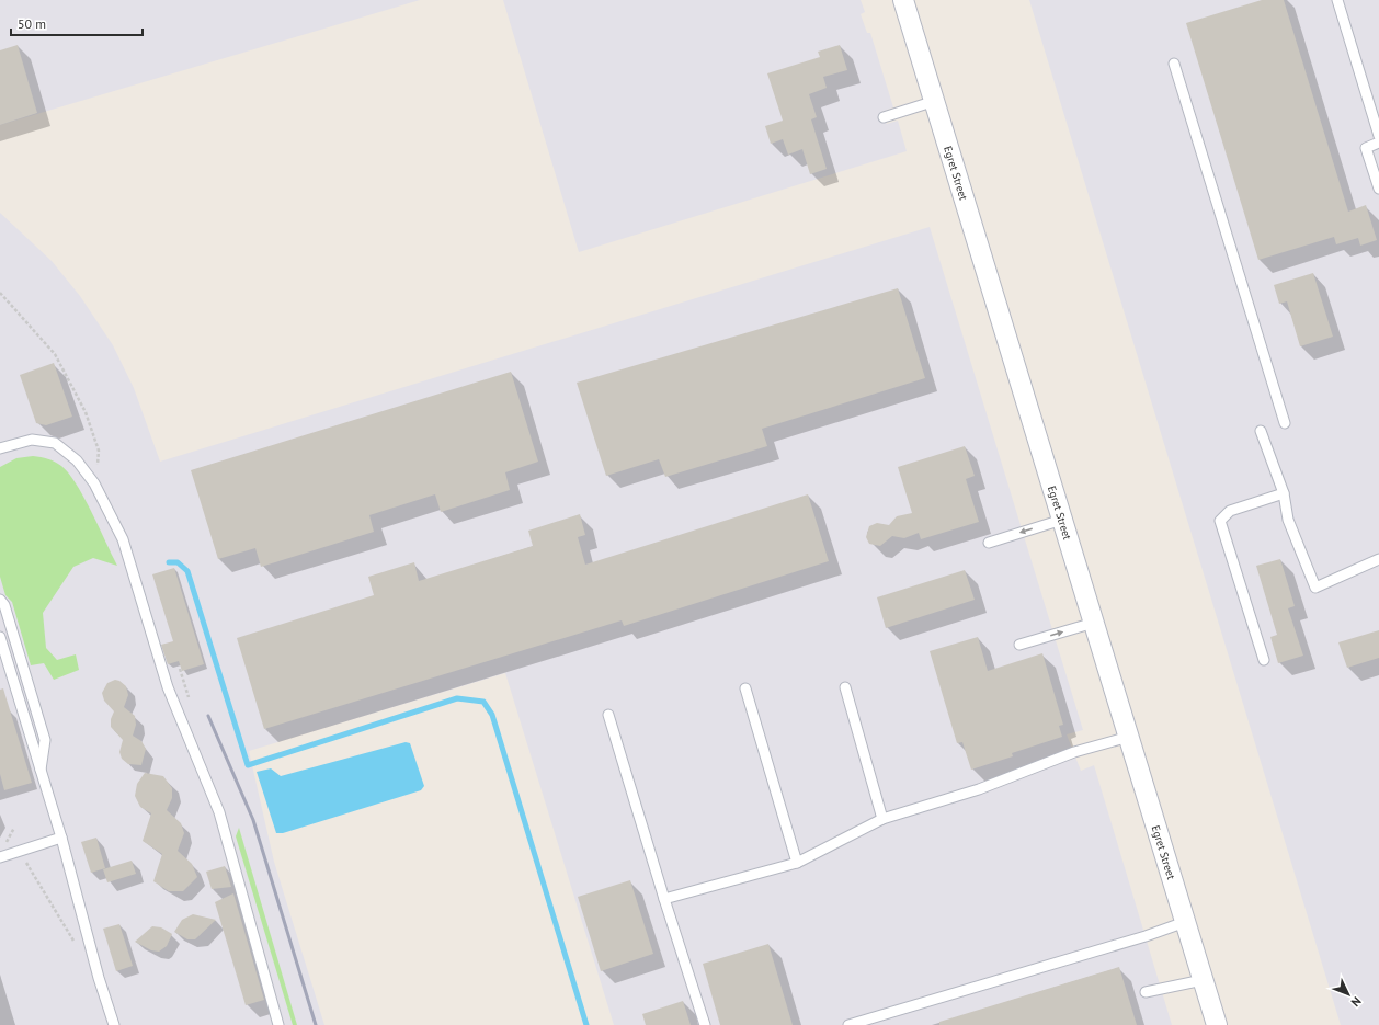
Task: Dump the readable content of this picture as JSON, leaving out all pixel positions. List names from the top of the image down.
{
  "streets": {
    "street": ["Egret Street"]
  },
  "scale_bar": "50 m",
  "north": "bottom right"
}
